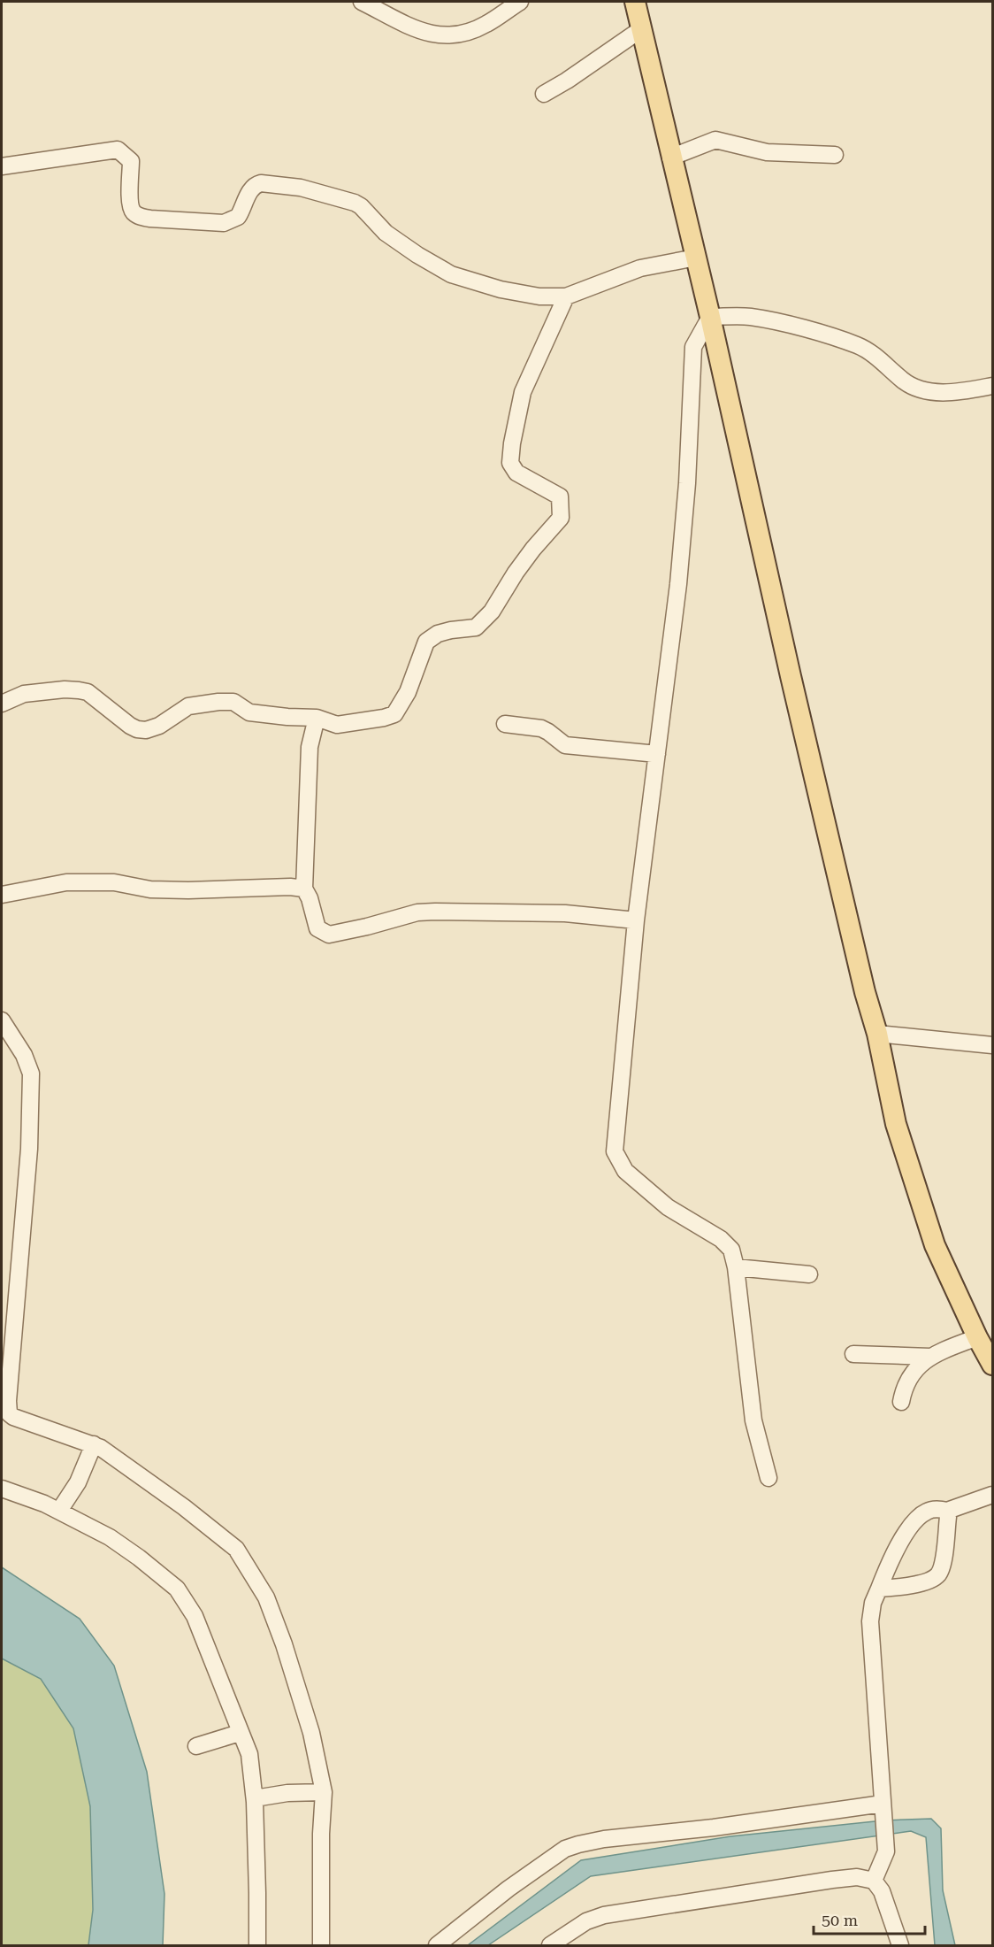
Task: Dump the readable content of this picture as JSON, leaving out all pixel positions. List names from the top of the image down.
{
  "scale_bar": "50 m"
}
